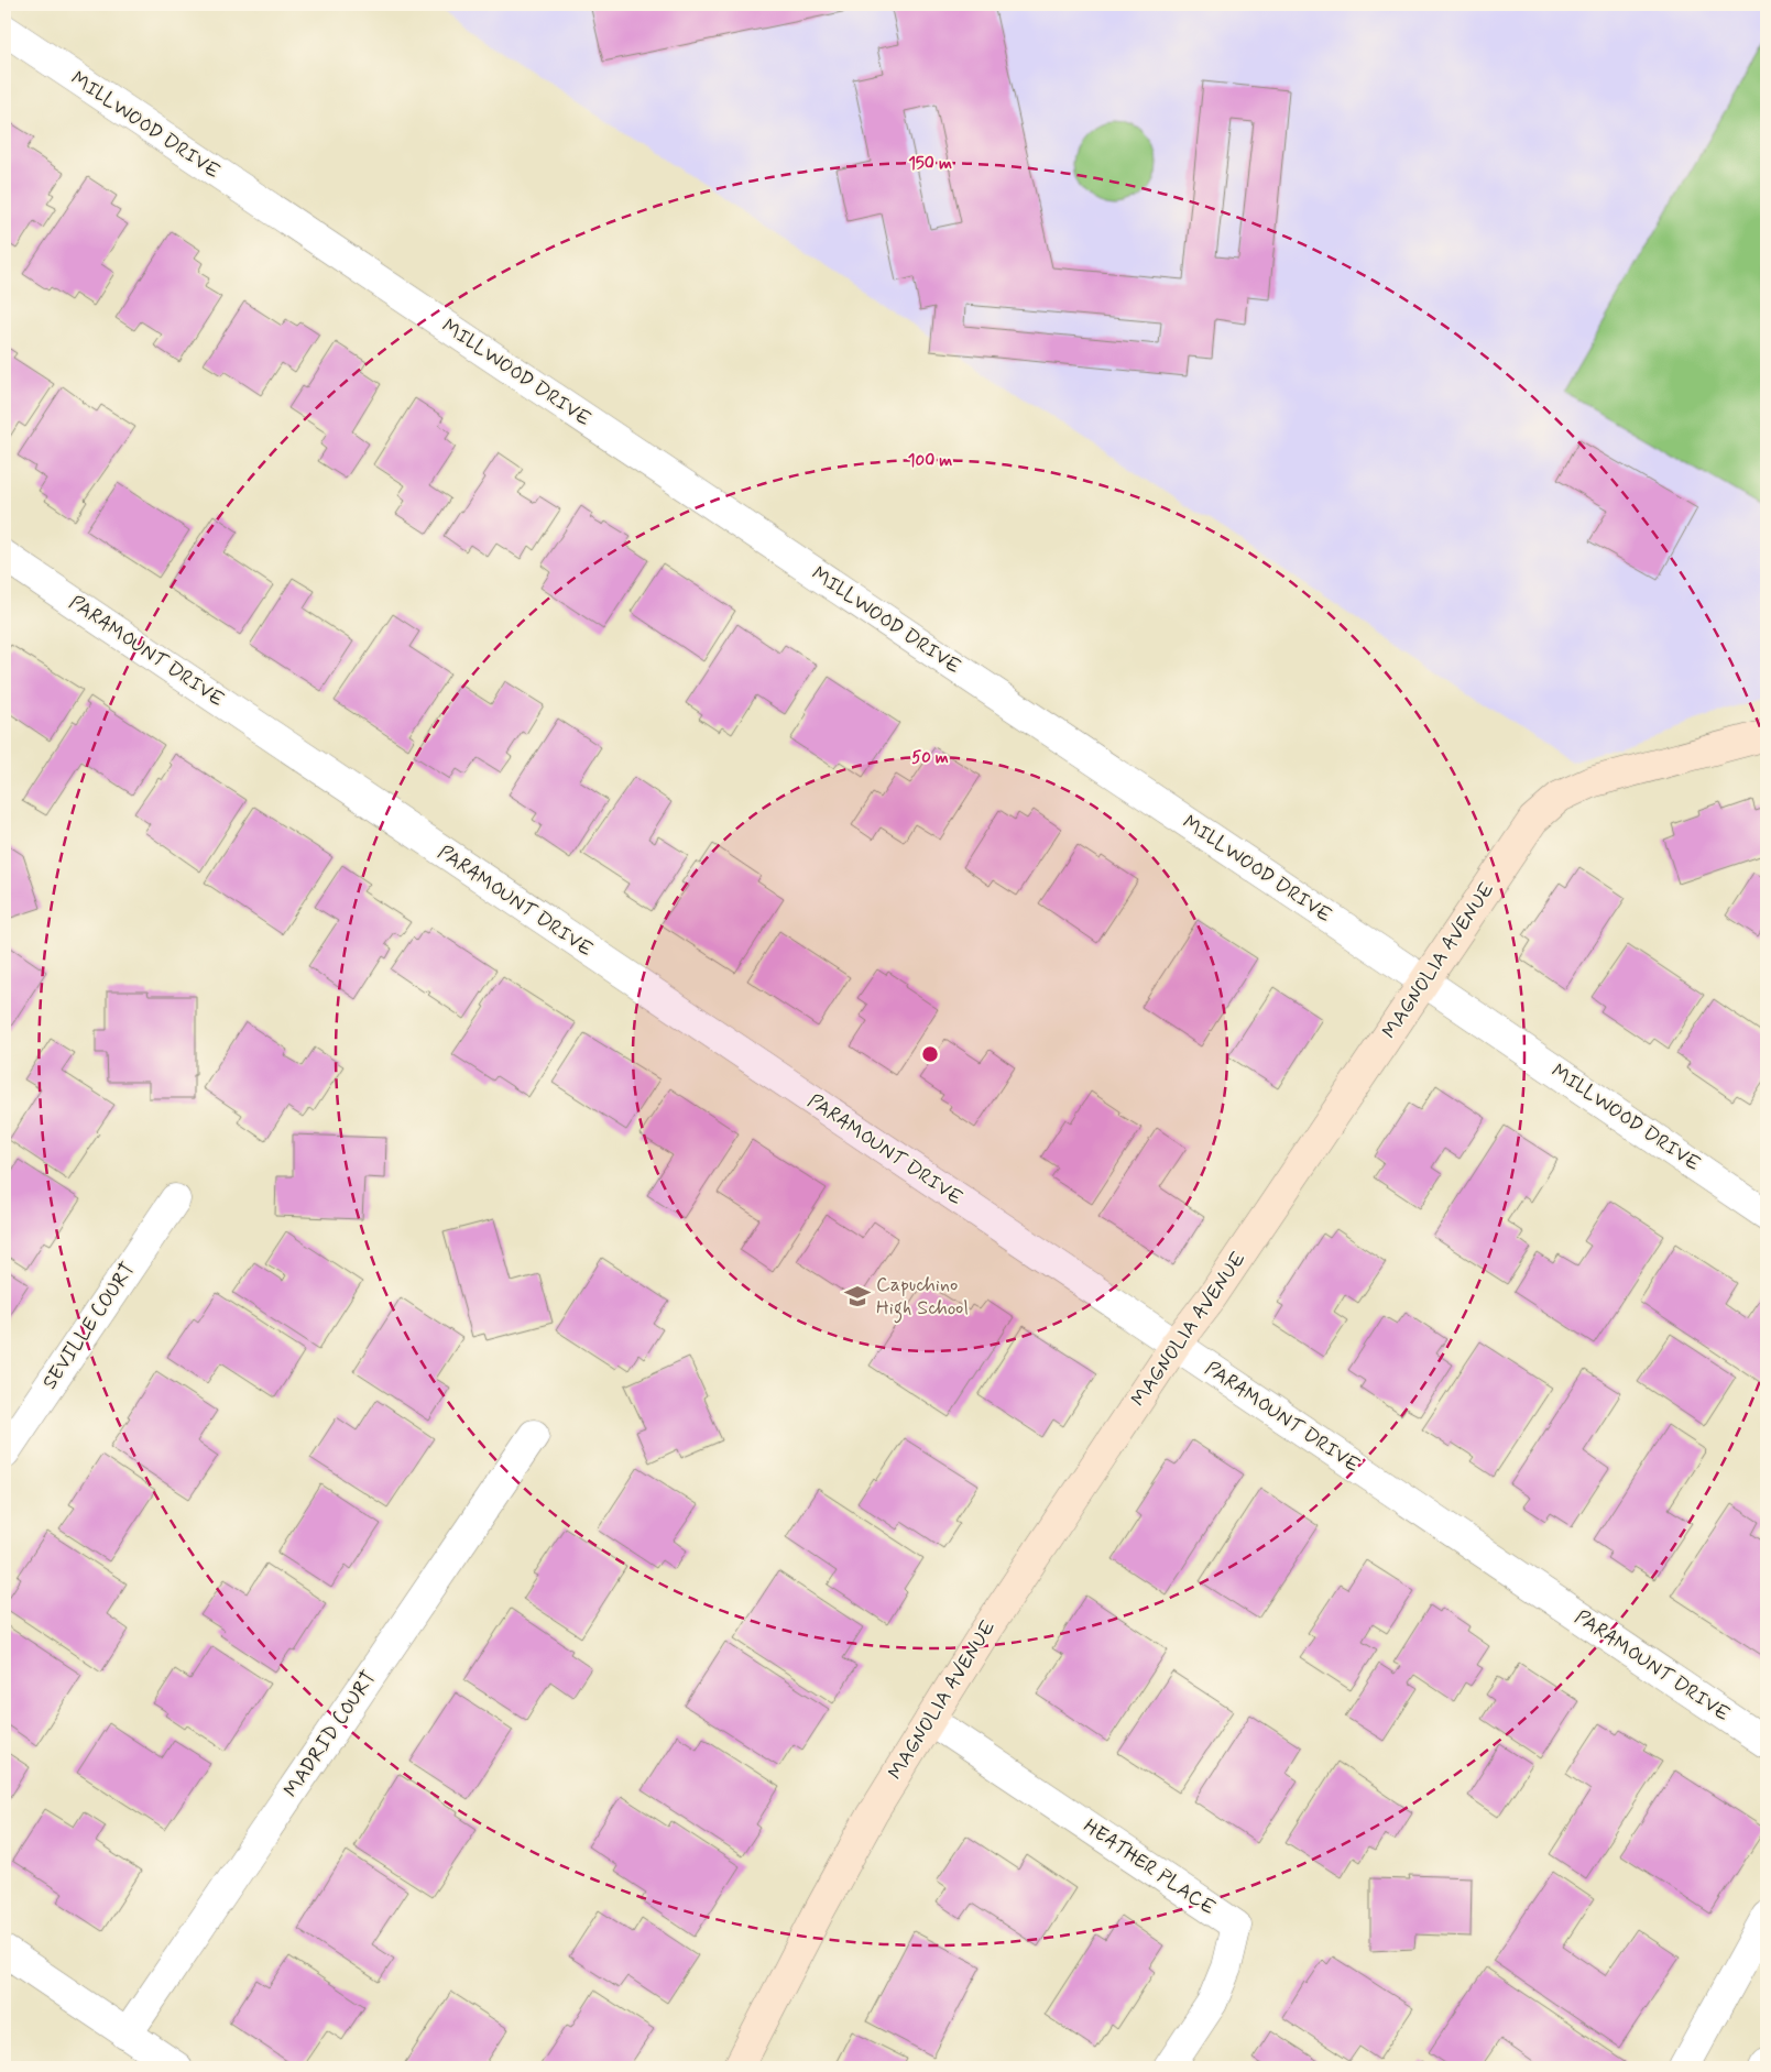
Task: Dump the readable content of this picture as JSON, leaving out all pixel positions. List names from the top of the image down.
{
  "streets": {
    "main road": ["MAGNOLIA AVENUE"],
    "street": [
      "MILLWOOD DRIVE",
      "PARAMOUNT DRIVE",
      "SEVILLE COURT",
      "MADRID COURT",
      "HEATHER PLACE"
    ]
  },
  "crossings": [
    ["MILLWOOD DRIVE", "MAGNOLIA AVENUE"],
    ["PARAMOUNT DRIVE", "MAGNOLIA AVENUE"],
    ["MAGNOLIA AVENUE", "HEATHER PLACE"]
  ],
  "places": {
    "school or university": ["Capuchino High School"]
  },
  "rings": ["150 m", "100 m", "50 m"]
}
